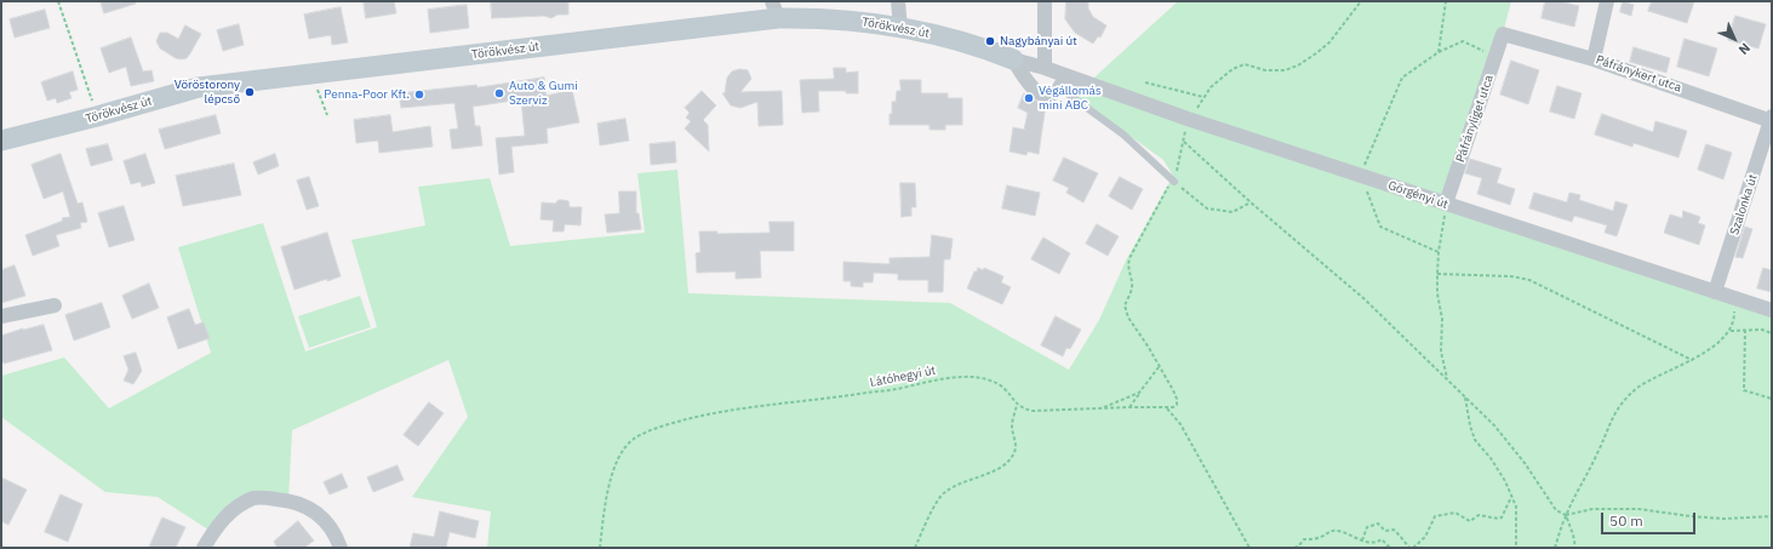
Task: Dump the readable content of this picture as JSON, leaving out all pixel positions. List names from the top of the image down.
{
  "streets": {
    "street": [
      "Törökvész út",
      "Páfránykert utca",
      "Páfrányliget utca",
      "Görgényi út",
      "Szalonka út"
    ],
    "path": ["Látóhegyi út"]
  },
  "crossings": [
    ["Törökvész út", "Görgényi út"],
    ["Páfránykert utca", "Páfrányliget utca"],
    ["Páfránykert utca", "Szalonka út"],
    ["Páfrányliget utca", "Görgényi út"],
    ["Görgényi út", "Szalonka út"]
  ],
  "places": [
    "Nagybányai út",
    "Vöröstorony lépcső",
    "Auto & Gumi Szerviz",
    "Penna-Poor Kft.",
    "Végállomás mini ABC"
  ],
  "scale_bar": "50 m",
  "north": "bottom right"
}
